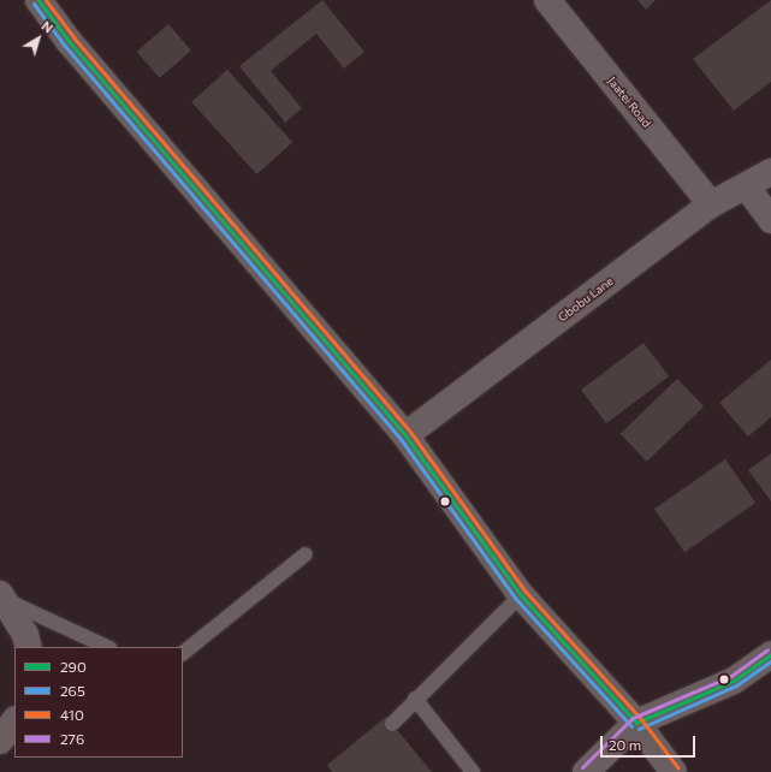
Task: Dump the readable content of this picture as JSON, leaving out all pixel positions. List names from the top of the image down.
{
  "streets": {
    "main road": ["Jaatei Road", "Gbobu Lane"]
  },
  "crossings": [
    ["Jaatei Road", "Gbobu Lane"]
  ],
  "lines": [
    "transit line 290",
    "transit line 410",
    "transit line 265",
    "transit line 276"
  ],
  "legend": [
    "290",
    "265",
    "410",
    "276"
  ],
  "scale_bar": "20 m",
  "north": "top right"
}
